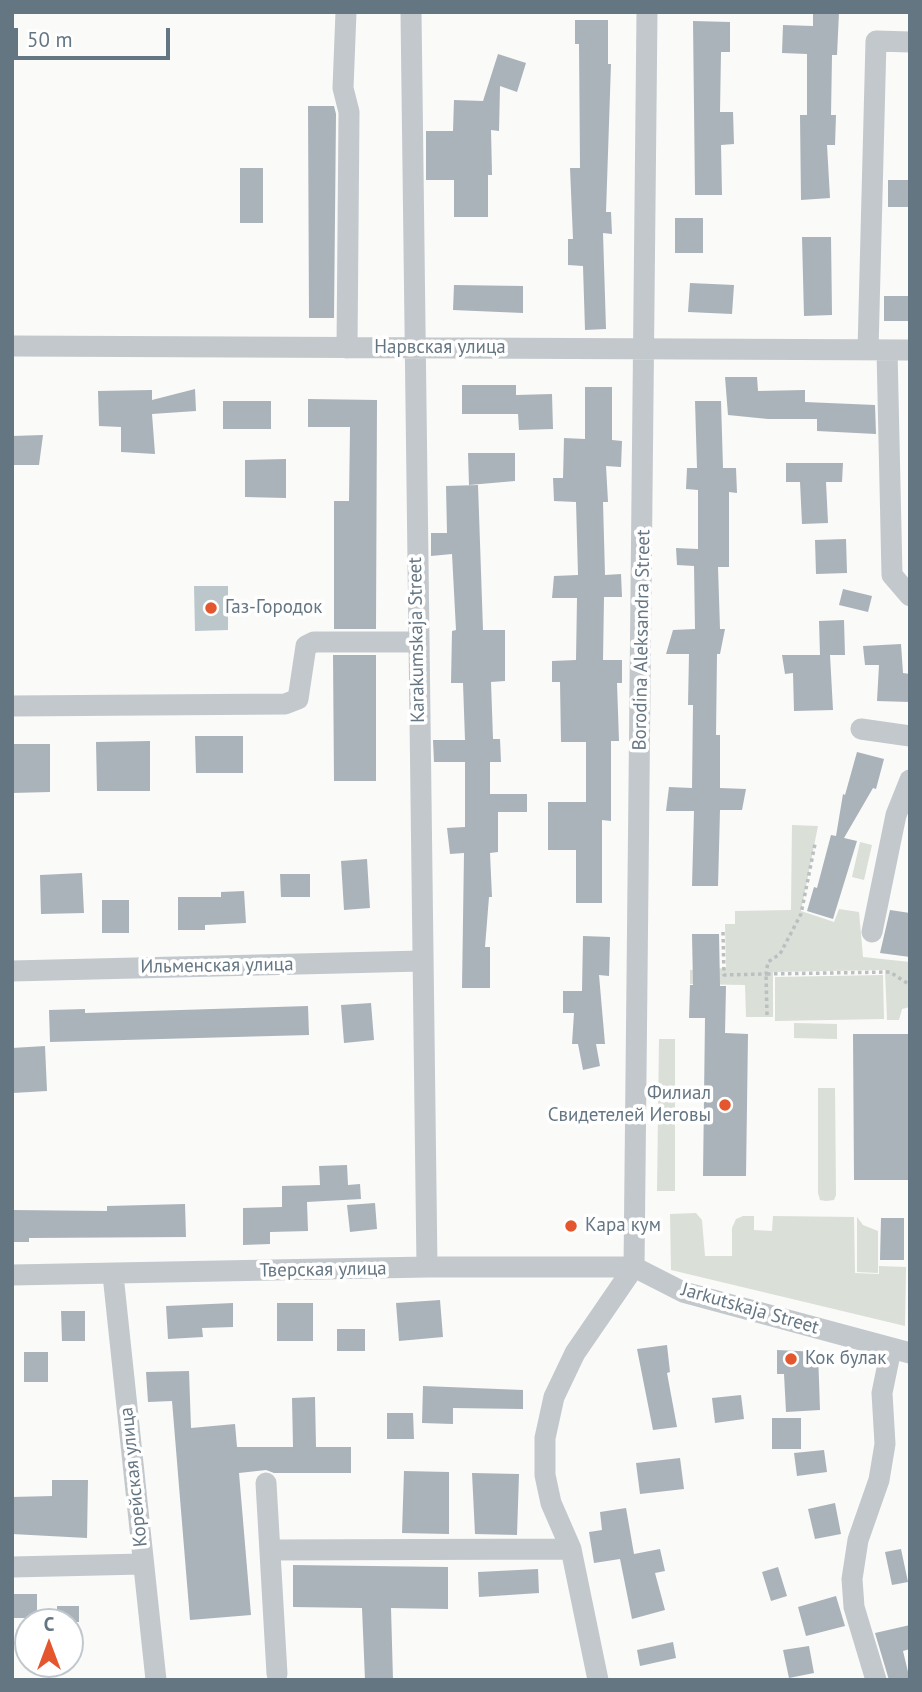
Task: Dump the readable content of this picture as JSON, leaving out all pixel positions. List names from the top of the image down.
{
  "streets": {
    "street": [
      "Нарвская улица",
      "Karakumskaja Street",
      "Borodina Aleksandra Street",
      "Ильменская улица",
      "Тверская улица",
      "Jarkutskaja Street",
      "Корейская улица"
    ]
  },
  "crossings": [
    ["Нарвская улица", "Karakumskaja Street"],
    ["Нарвская улица", "Borodina Aleksandra Street"],
    ["Karakumskaja Street", "Ильменская улица"],
    ["Karakumskaja Street", "Тверская улица"],
    ["Borodina Aleksandra Street", "Тверская улица"],
    ["Borodina Aleksandra Street", "Jarkutskaja Street"],
    ["Тверская улица", "Jarkutskaja Street"],
    ["Тверская улица", "Корейская улица"]
  ],
  "places": [
    "Газ-Городок",
    "Филиал Свидетелей Иеговы",
    "Кара кум",
    "Кок булак"
  ],
  "scale_bar": "50 m",
  "north": "top"
}
